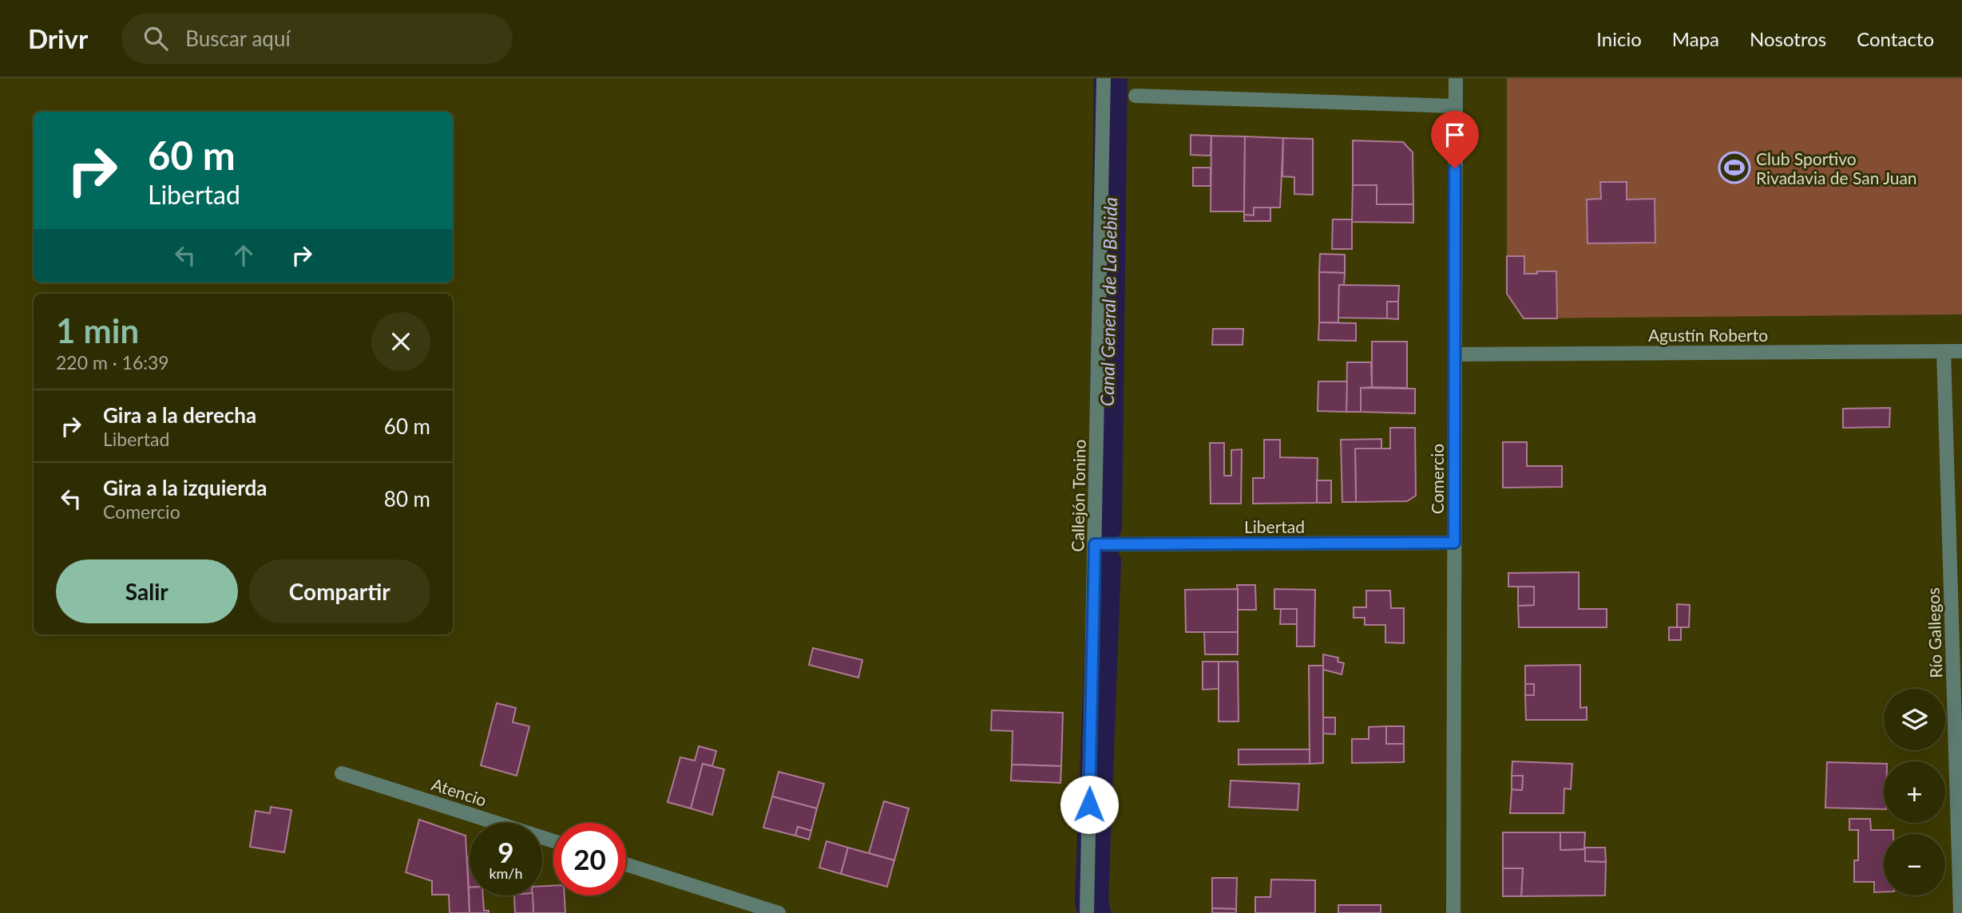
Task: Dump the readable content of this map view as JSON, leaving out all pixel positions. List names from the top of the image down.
{
  "streets": {
    "street": [
      "Agustín Roberto",
      "Comercio",
      "Callejón Tonino",
      "Libertad",
      "Río Gallegos",
      "Atencio"
    ]
  },
  "crossings": [
    ["Agustín Roberto", "Comercio"],
    ["Agustín Roberto", "Río Gallegos"],
    ["Comercio", "Libertad"],
    ["Callejón Tonino", "Libertad"]
  ],
  "water": ["Canal General de La Bebida"],
  "places": {
    "sports": ["Club Sportivo Rivadavia de San Juan"]
  },
  "page": {
    "header": "Drivr",
    "search": "Buscar aquí",
    "nav": [
      "Inicio",
      "Mapa",
      "Nosotros",
      "Contacto"
    ],
    "turn": ["60 m", "Libertad"],
    "heading": ["1 min", "220 m · 16:39"],
    "list": [
      {
        "name": "Gira a la derecha",
        "note": "Libertad",
        "value": "60 m"
      },
      {
        "name": "Gira a la izquierda",
        "note": "Comercio",
        "value": "80 m"
      }
    ],
    "buttons": ["Salir", "Compartir"],
    "map_buttons": ["+", "−"],
    "speed": "9 km/h",
    "limit": "20"
  }
}
